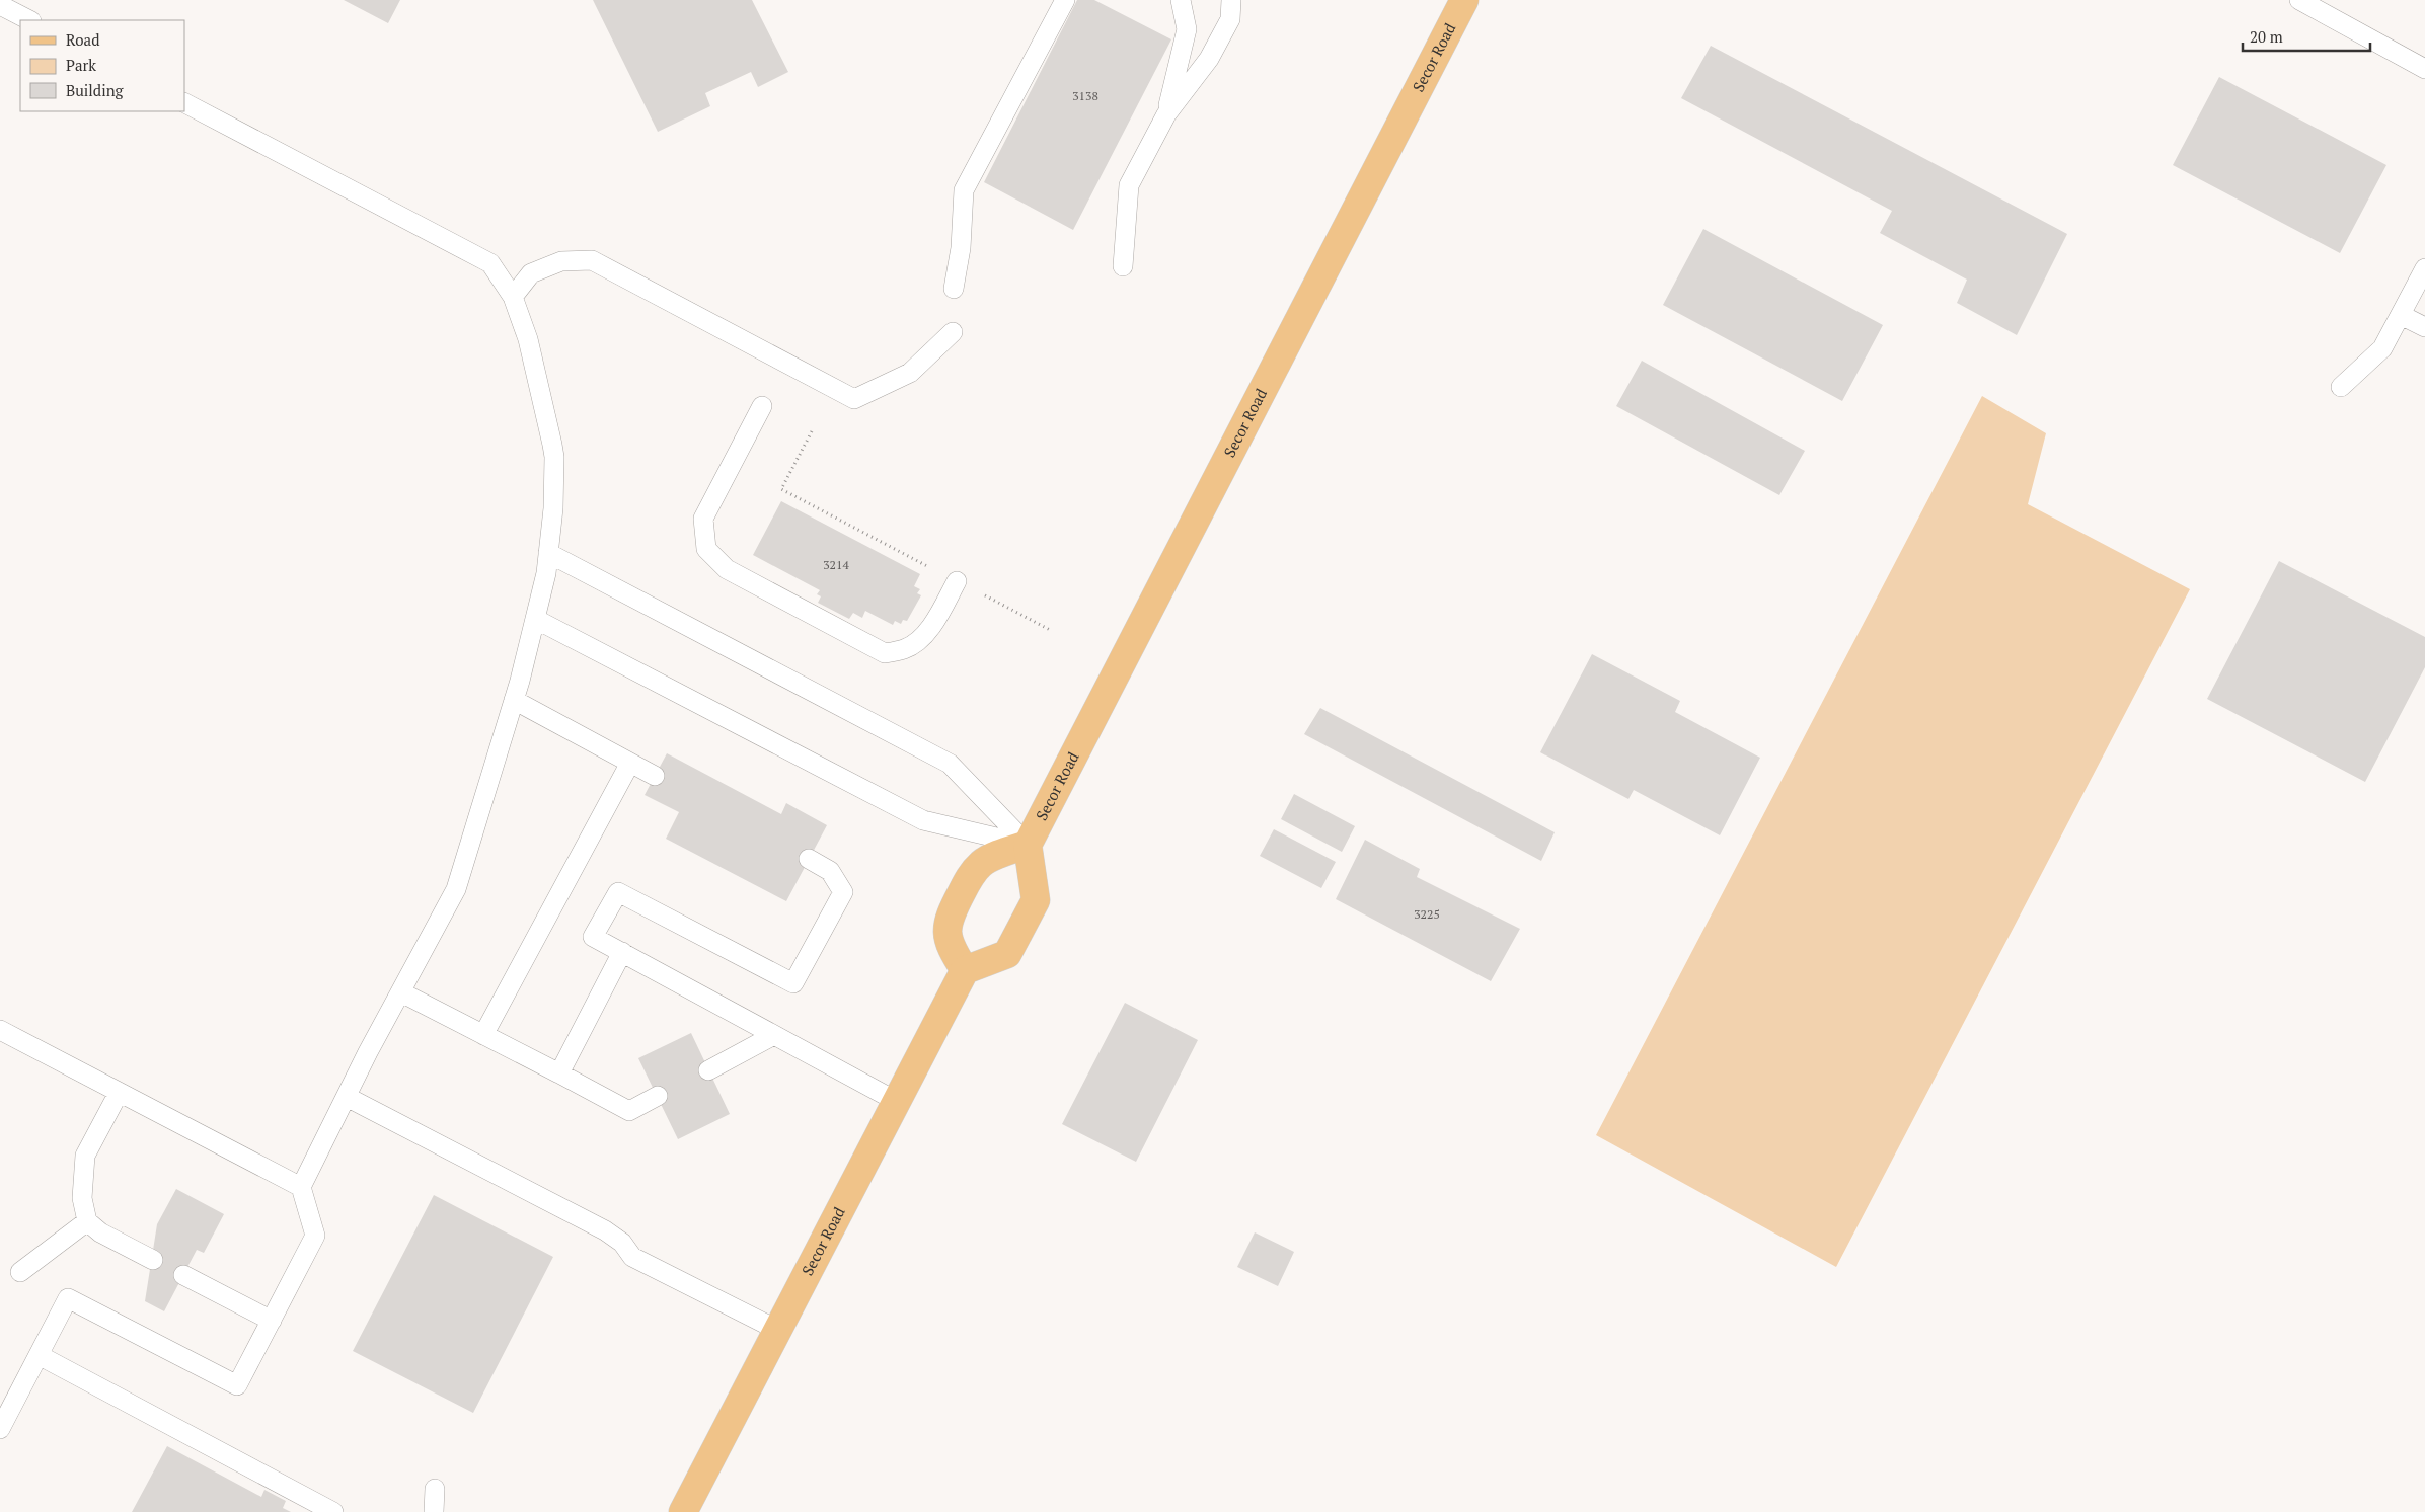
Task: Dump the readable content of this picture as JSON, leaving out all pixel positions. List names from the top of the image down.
{
  "streets": {
    "main road": ["Secor Road"]
  },
  "house_numbers": ["3138", "3214", "3225"],
  "legend": ["Road", "Park", "Building"],
  "scale_bar": "20 m"
}
